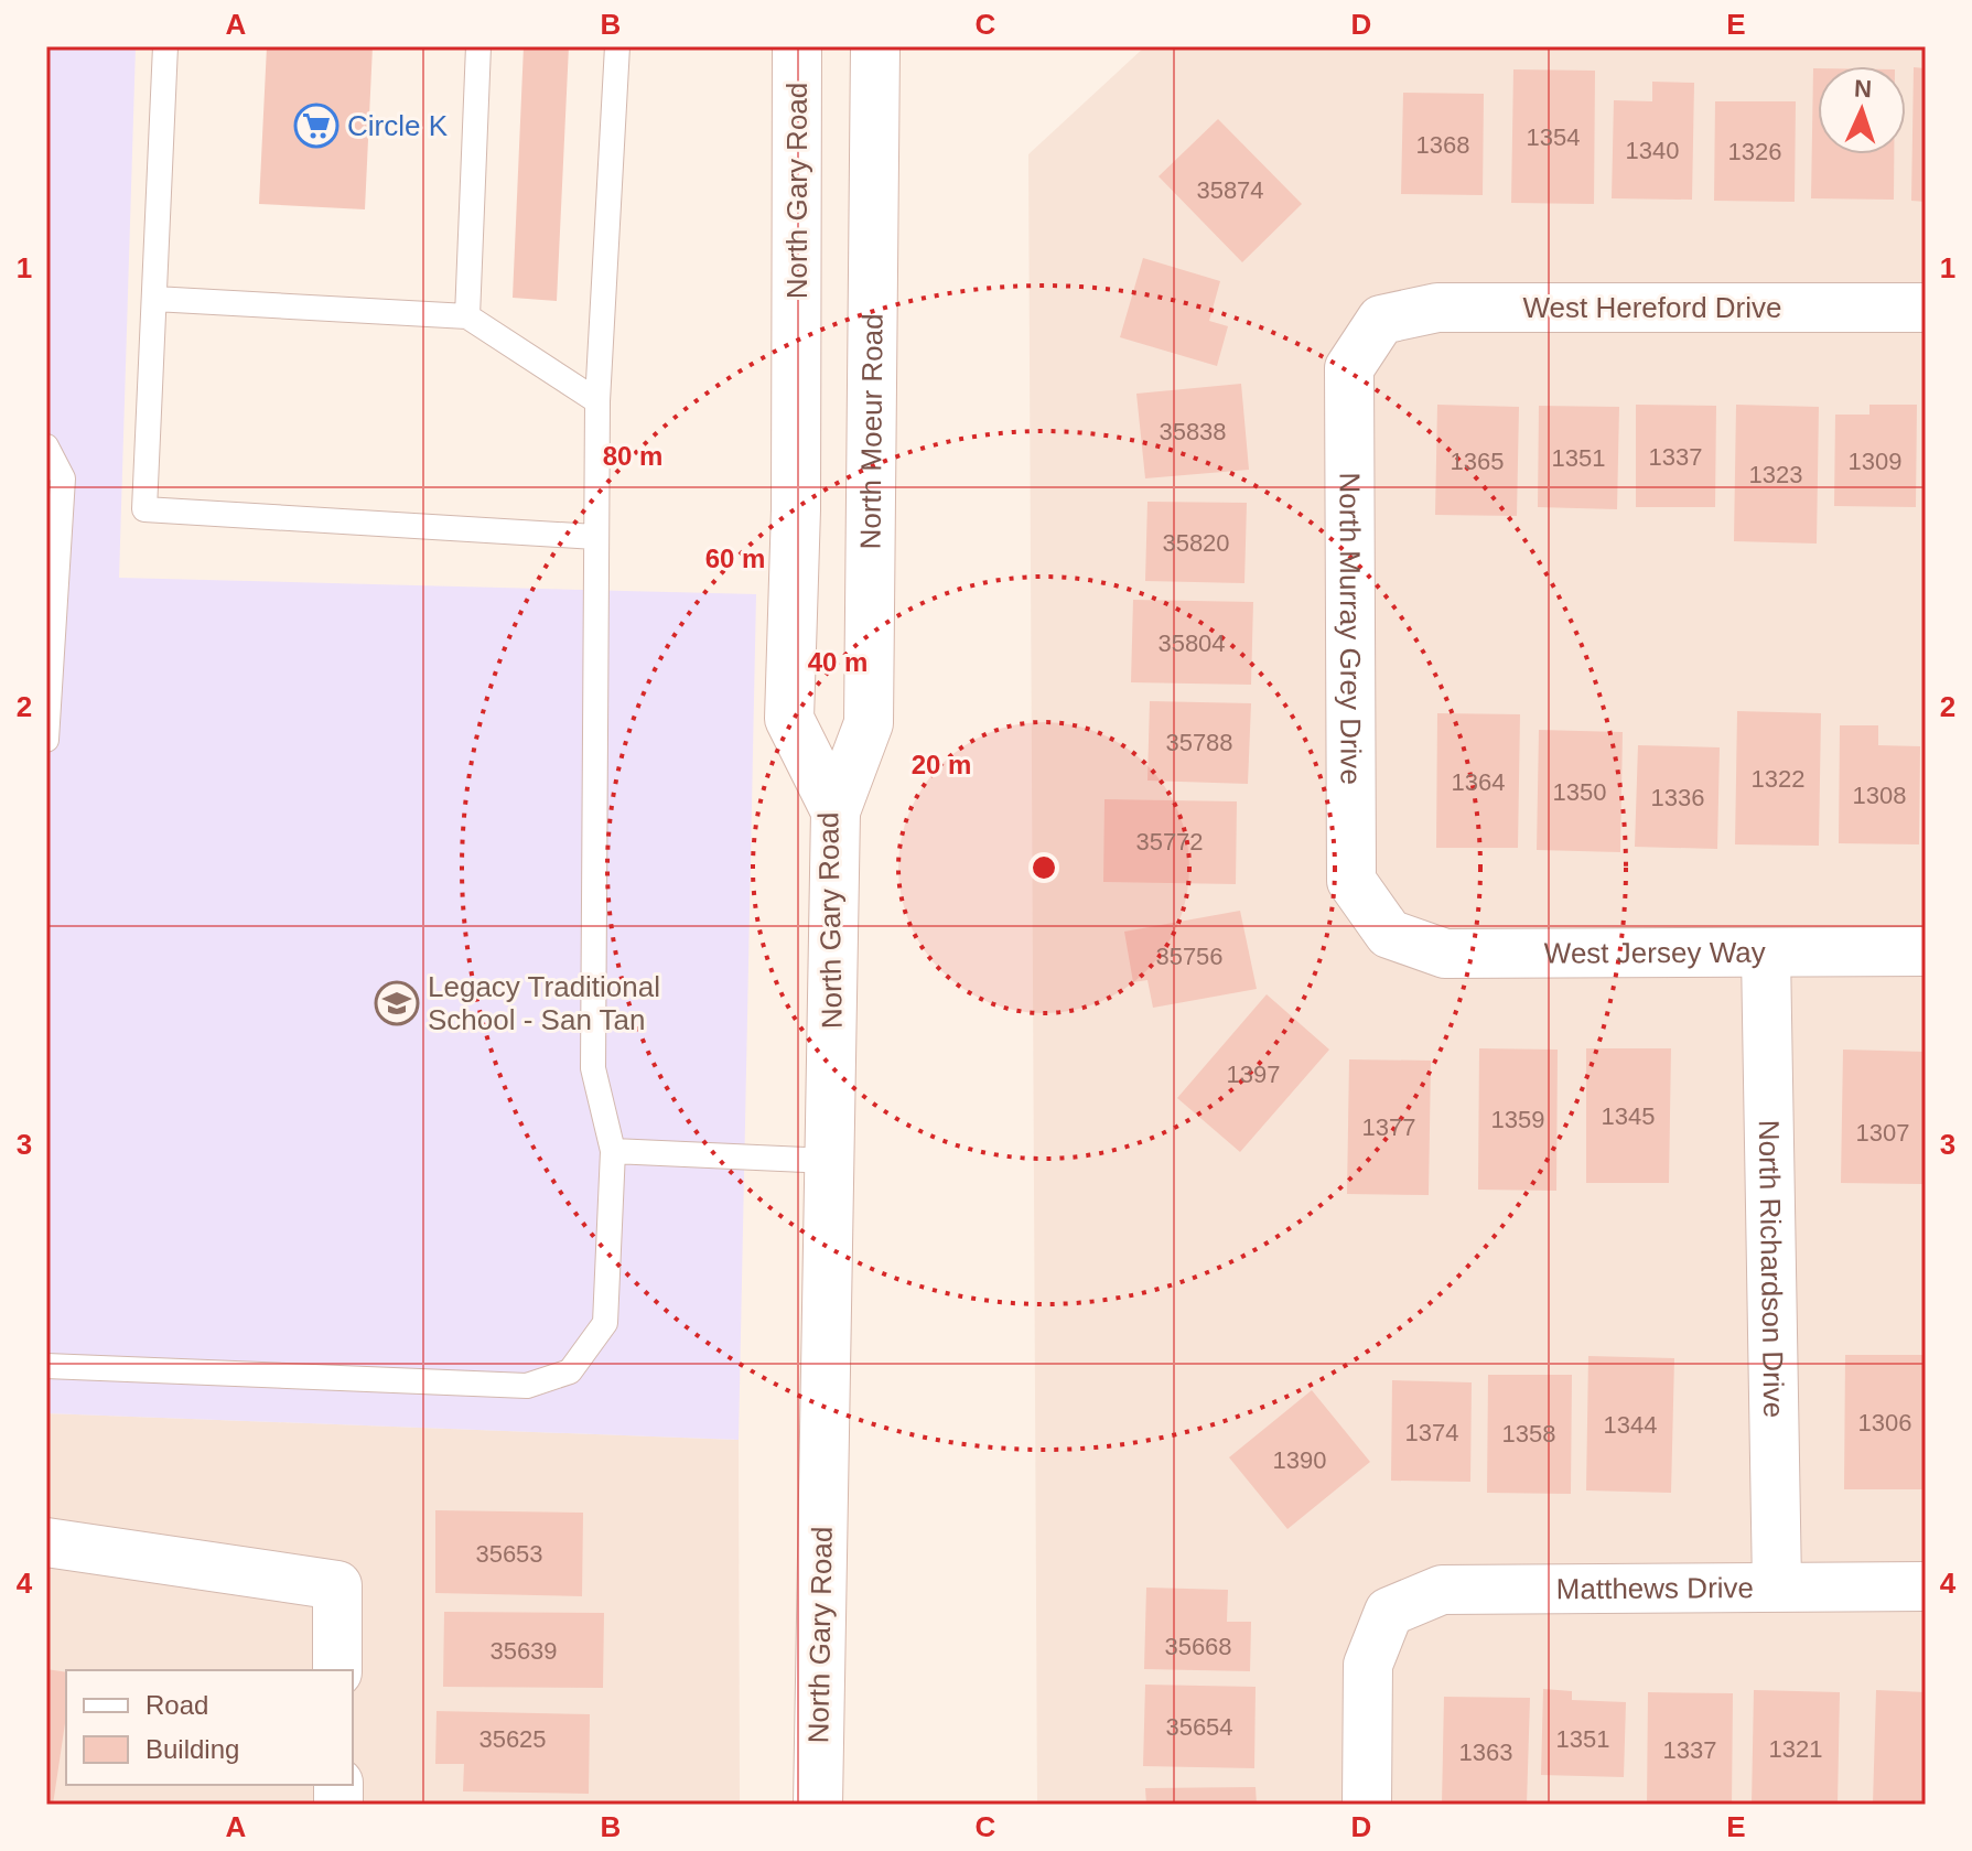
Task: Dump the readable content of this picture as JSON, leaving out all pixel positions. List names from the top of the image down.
{
  "streets": {
    "street": [
      "North Gary Road",
      "West Hereford Drive",
      "North Moeur Road",
      "North Murray Grey Drive",
      "West Jersey Way",
      "North Richardson Drive",
      "Matthews Drive"
    ]
  },
  "crossings": [
    ["North Gary Road", "North Moeur Road"],
    ["West Hereford Drive", "North Murray Grey Drive"],
    ["North Murray Grey Drive", "West Jersey Way"],
    ["West Jersey Way", "North Richardson Drive"],
    ["North Richardson Drive", "Matthews Drive"]
  ],
  "places": {
    "supermarket": ["Circle K"],
    "school or university": ["Legacy Traditional School - San Tan"]
  },
  "house_numbers": [
    "1354",
    "1368",
    "1340",
    "1326",
    "35874",
    "35838",
    "1337",
    "1351",
    "1365",
    "1309",
    "1323",
    "35820",
    "35804",
    "35788",
    "1322",
    "1364",
    "1350",
    "1308",
    "1336",
    "35772",
    "35756",
    "1397",
    "1345",
    "1359",
    "1377",
    "1307",
    "1306",
    "1344",
    "1374",
    "1358",
    "1390",
    "35653",
    "35668",
    "35639",
    "35654",
    "35625",
    "1351",
    "1321",
    "1337",
    "1363"
  ],
  "legend": ["Road", "Building"],
  "north": "top",
  "grid": {
    "columns": [
      "A",
      "B",
      "C",
      "D",
      "E"
    ],
    "rows": [
      "1",
      "2",
      "3",
      "4"
    ]
  },
  "rings": [
    "80 m",
    "60 m",
    "40 m",
    "20 m"
  ]
}
